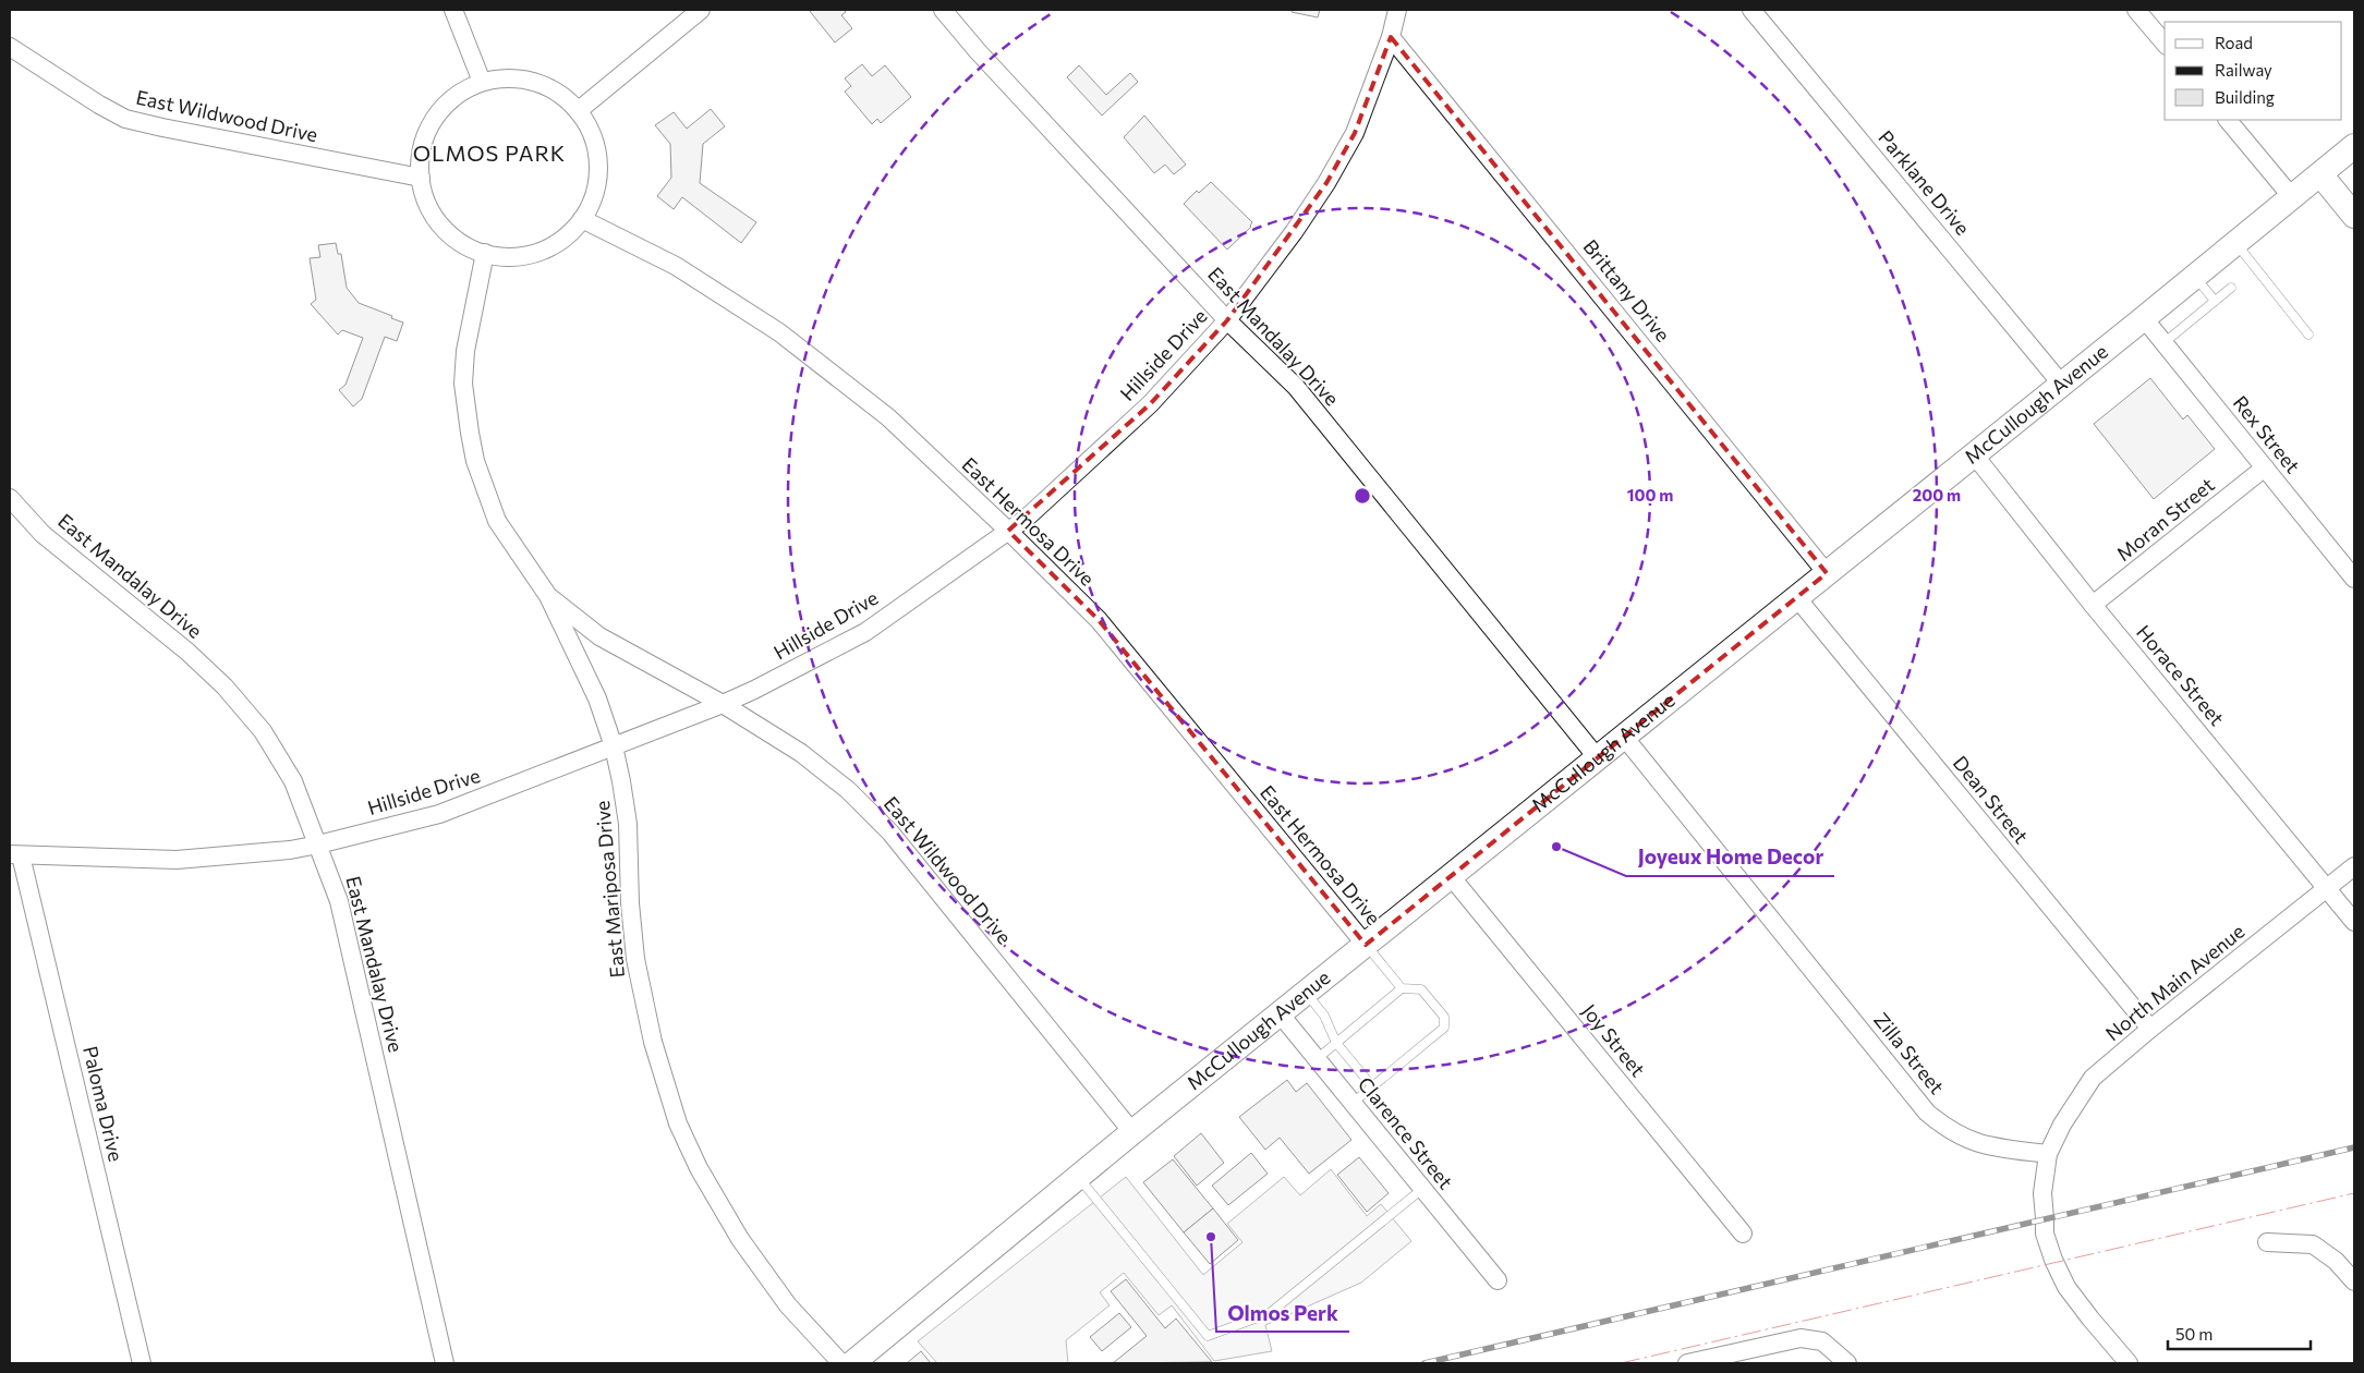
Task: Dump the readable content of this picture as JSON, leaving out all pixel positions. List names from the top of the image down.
{
  "streets": {
    "main road": ["McCullough Avenue"],
    "street": [
      "East Wildwood Drive",
      "Parklane Drive",
      "Brittany Drive",
      "East Mandalay Drive",
      "Hillside Drive",
      "Rex Street",
      "Moran Street",
      "East Hermosa Drive",
      "Horace Street",
      "Dean Street",
      "East Mariposa Drive",
      "North Main Avenue",
      "Joy Street",
      "Zilla Street",
      "Paloma Drive",
      "Clarence Street"
    ]
  },
  "crossings": [
    ["East Wildwood Drive", "Hillside Drive"],
    ["East Wildwood Drive", "McCullough Avenue"],
    ["East Wildwood Drive", "East Hermosa Drive"],
    ["East Wildwood Drive", "East Mariposa Drive"],
    ["Parklane Drive", "McCullough Avenue"],
    ["Brittany Drive", "Hillside Drive"],
    ["Brittany Drive", "McCullough Avenue"],
    ["East Mandalay Drive", "Hillside Drive"],
    ["East Mandalay Drive", "McCullough Avenue"],
    ["Hillside Drive", "East Hermosa Drive"],
    ["Hillside Drive", "East Mariposa Drive"],
    ["Hillside Drive", "Paloma Drive"],
    ["McCullough Avenue", "Rex Street"],
    ["McCullough Avenue", "East Hermosa Drive"],
    ["McCullough Avenue", "Horace Street"],
    ["McCullough Avenue", "Dean Street"],
    ["McCullough Avenue", "Joy Street"],
    ["McCullough Avenue", "Zilla Street"],
    ["McCullough Avenue", "Clarence Street"],
    ["Rex Street", "Moran Street"],
    ["Moran Street", "Horace Street"],
    ["Horace Street", "North Main Avenue"],
    ["Dean Street", "North Main Avenue"],
    ["North Main Avenue", "Zilla Street"]
  ],
  "districts": ["OLMOS PARK"],
  "places": ["Joyeux Home Decor", "Olmos Perk"],
  "legend": ["Road", "Railway", "Building"],
  "scale_bar": "50 m",
  "rings": ["100 m", "200 m"]
}
